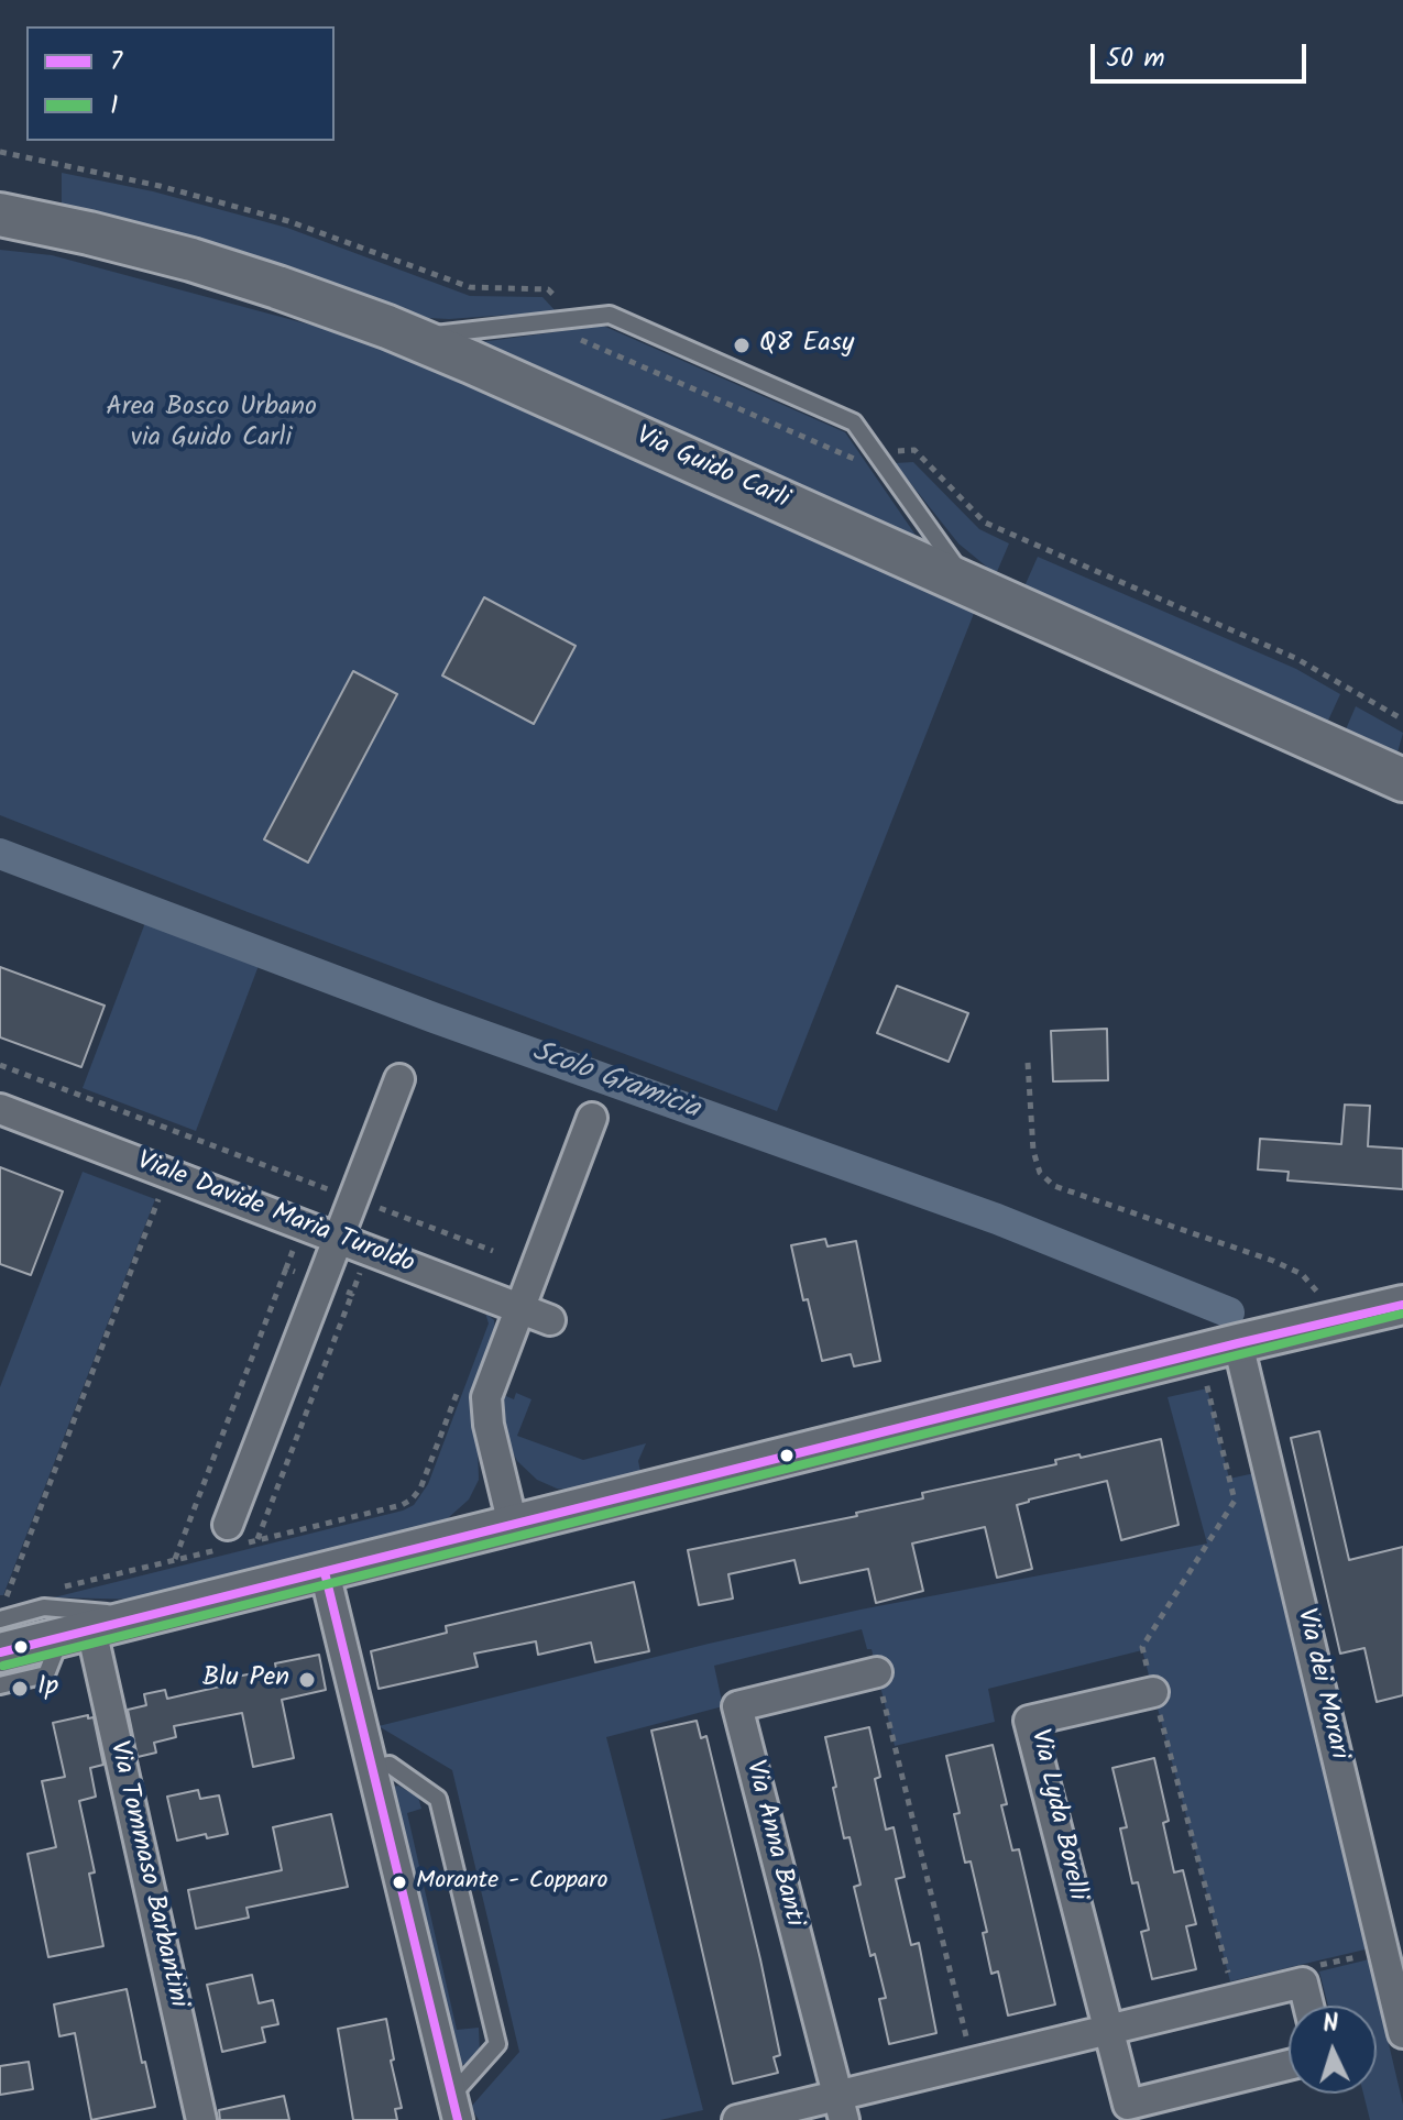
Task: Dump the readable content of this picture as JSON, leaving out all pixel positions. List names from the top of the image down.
{
  "streets": {
    "main road": ["Via Guido Carli"],
    "street": [
      "Viale Davide Maria Turoldo",
      "Via dei Morari",
      "Via Lyda Borelli",
      "Via Anna Banti",
      "Via Tommaso Barbantini"
    ]
  },
  "water": ["Scolo Gramicia"],
  "parks": ["Area Bosco Urbano via Guido Carli"],
  "places": [
    "Q8 Easy",
    "Blu Pen",
    "Ip",
    "Morante - Copparo"
  ],
  "lines": ["transit line 7", "transit line 1"],
  "legend": ["7", "1"],
  "scale_bar": "50 m",
  "north": "top"
}
